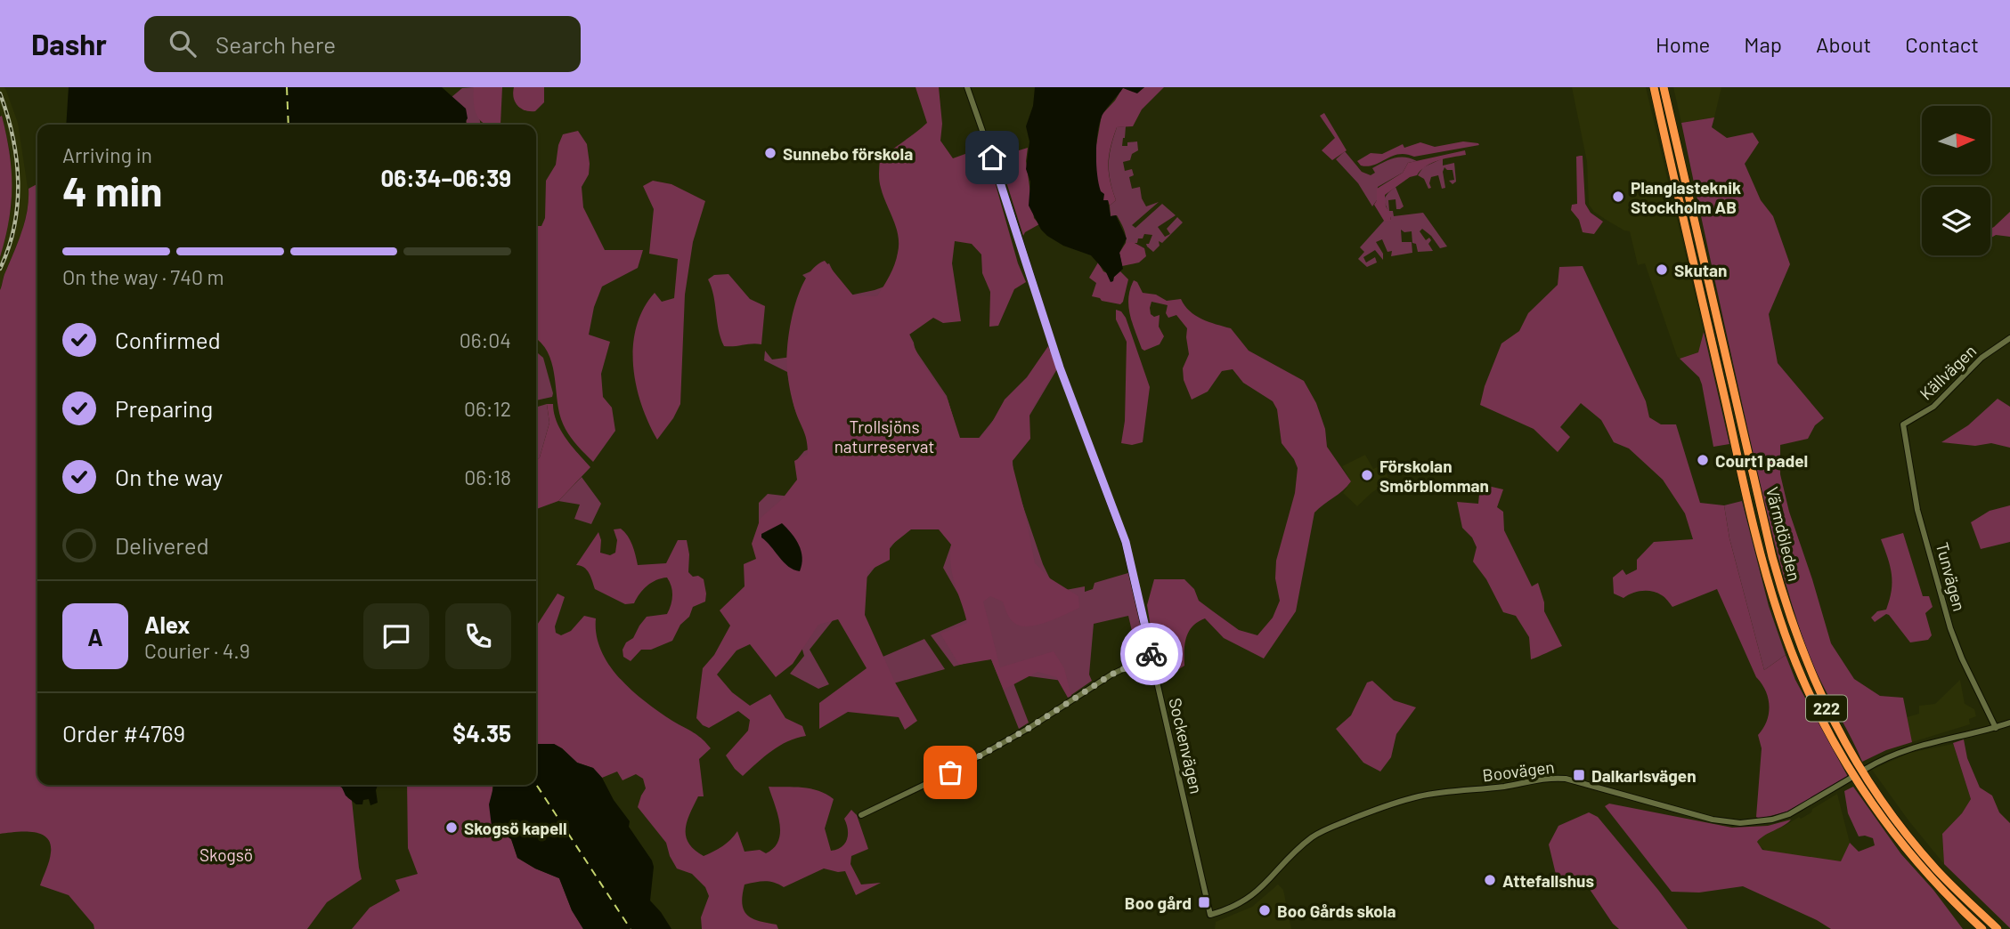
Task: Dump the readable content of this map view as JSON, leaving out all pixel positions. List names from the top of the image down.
{
  "streets": {
    "highway": ["Värmdöleden", "222"],
    "street": [
      "Källvägen",
      "Tunvägen",
      "Sockenvägen",
      "Boovägen"
    ]
  },
  "crossings": [
    ["Källvägen", "Tunvägen"],
    ["Sockenvägen", "Boovägen"]
  ],
  "parks": ["Trollsjöns naturreservat", "Skogsö"],
  "places": {
    "other": [
      "Sunnebo förskola",
      "Planglasteknik Stockholm AB",
      "Skutan",
      "Court1 padel",
      "Förskolan Smörblomman",
      "Skogsö kapell",
      "Attefallshus",
      "Boo Gårds skola"
    ],
    "transit": ["Dalkarlsvägen", "Boo gård"]
  },
  "north": "right",
  "page": {
    "header": "Dashr",
    "search": "Search here",
    "nav": [
      "Home",
      "Map",
      "About",
      "Contact"
    ],
    "heading": ["4 min", "Arriving in", "06:34–06:39"],
    "panel": [
      "Alex",
      "Courier · 4.9",
      "Order #4769",
      "$4.35"
    ],
    "bar": "On the way · 740 m",
    "list": [
      ["Confirmed", "06:04"],
      ["Preparing", "06:12"],
      ["On the way", "06:18"],
      "Delivered"
    ],
    "round": "A"
  }
}
